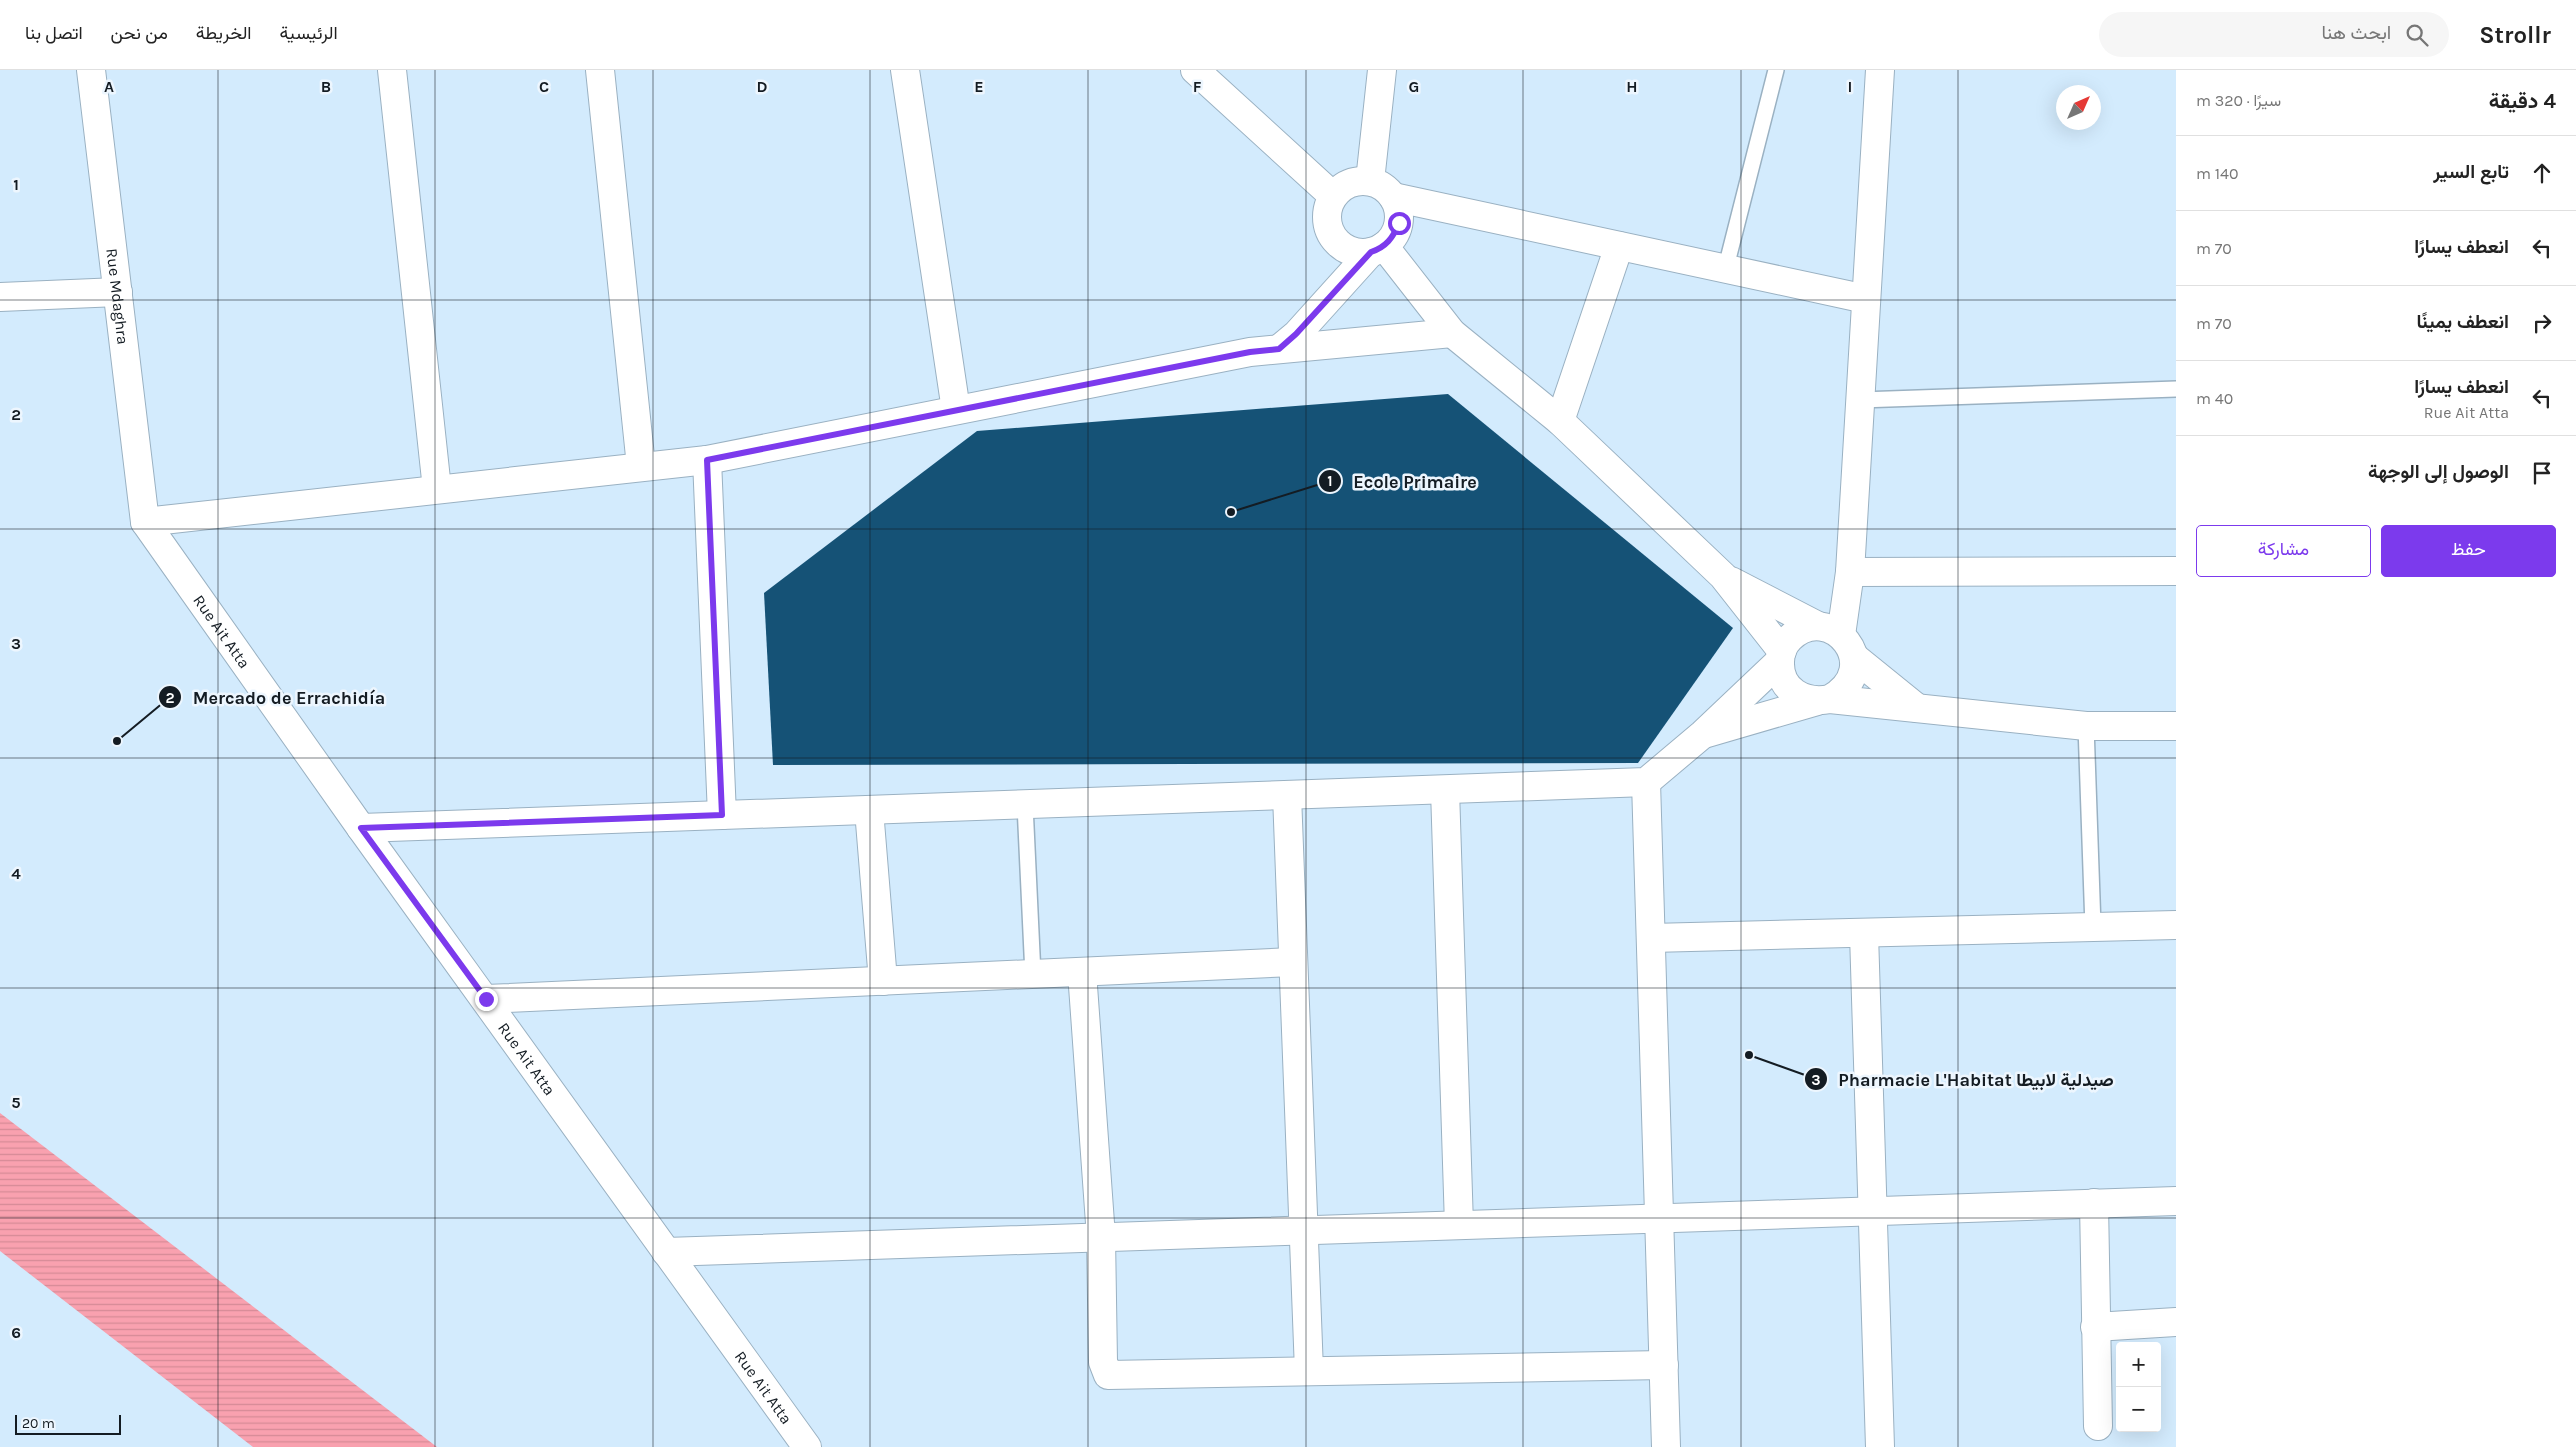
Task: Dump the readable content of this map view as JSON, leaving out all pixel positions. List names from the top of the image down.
{
  "streets": {
    "street": ["Rue Mdaghra", "Rue Ait Atta"]
  },
  "crossings": [
    ["Rue Mdaghra", "Rue Ait Atta"]
  ],
  "places": ["Ecole Primaire", "Mercado de Errachidía", "Pharmacie L'Habitat صيدلية لابيطا"],
  "scale_bar": "20 m",
  "north": "top right",
  "page": {
    "header": "Strollr",
    "search": "ابحث هنا",
    "nav": [
      "الرئيسية",
      "الخريطة",
      "من نحن",
      "اتصل بنا"
    ],
    "heading": ["4 دقيقة", "سيرًا · 320 m"],
    "list": [
      ["تابع السير", "140 m"],
      ["انعطف يسارًا", "70 m"],
      ["انعطف يمينًا", "70 m"],
      ["انعطف يسارًا", "Rue Ait Atta", "40 m"],
      "الوصول إلى الوجهة"
    ],
    "buttons": ["حفظ", "مشاركة"],
    "map_buttons": ["+", "−"],
    "scale": "20 m"
  },
  "grid": {
    "columns": [
      "A",
      "B",
      "C",
      "D",
      "E",
      "F",
      "G",
      "H",
      "I"
    ],
    "rows": [
      "1",
      "2",
      "3",
      "4",
      "5",
      "6"
    ]
  }
}
